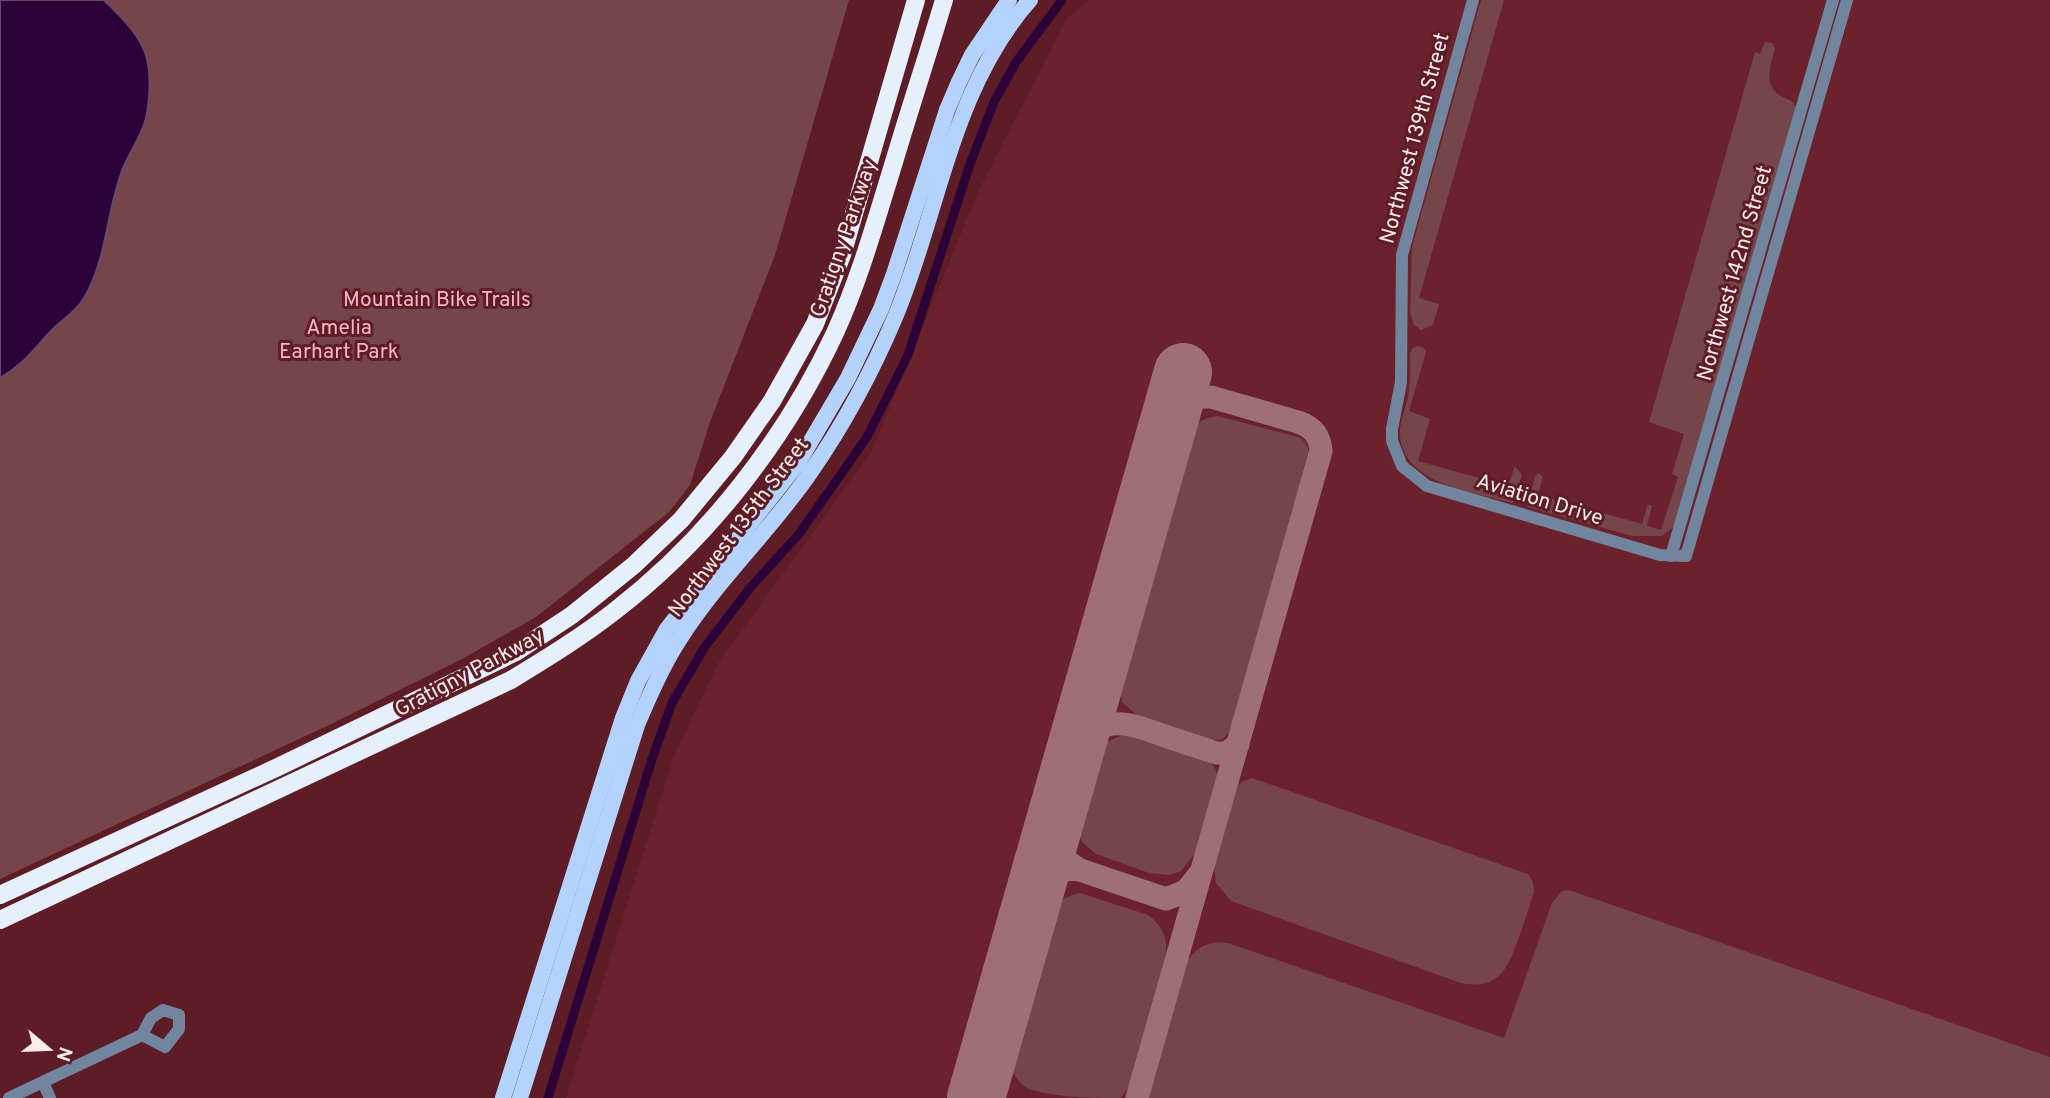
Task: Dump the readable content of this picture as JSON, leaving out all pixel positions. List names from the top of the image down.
{
  "streets": {
    "highway": ["Gratigny Parkway"],
    "main road": ["Northwest 135th Street"],
    "street": ["Northwest 139th Street", "Northwest 142nd Street", "Aviation Drive"]
  },
  "crossings": [
    ["Northwest 139th Street", "Aviation Drive"],
    ["Northwest 142nd Street", "Aviation Drive"]
  ],
  "parks": ["Mountain Bike Trails", "Amelia Earhart Park"],
  "north": "right"
}
